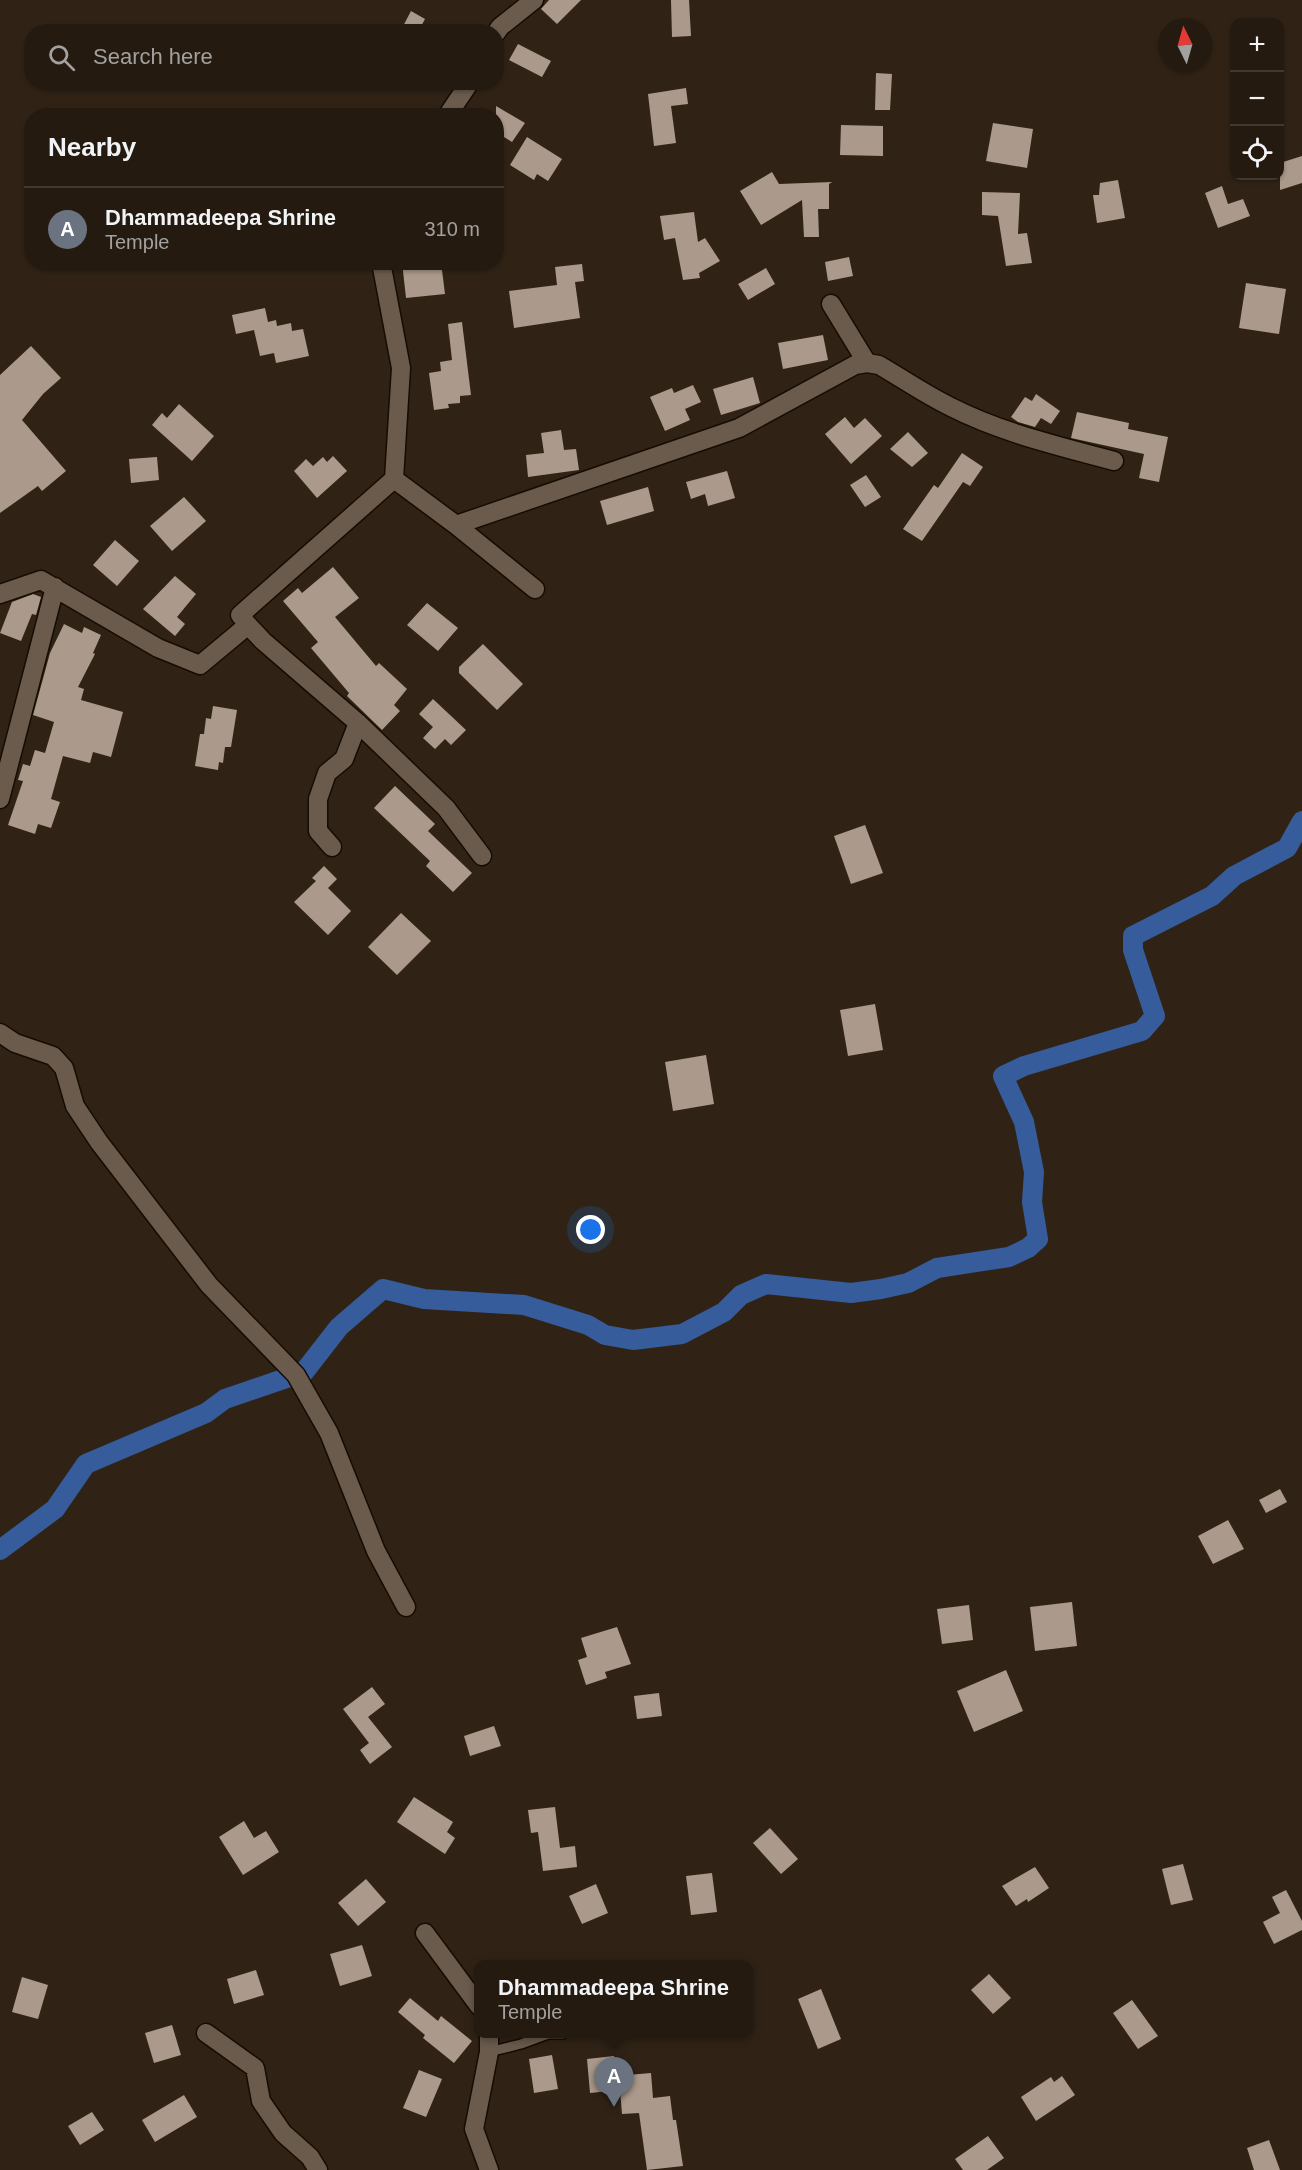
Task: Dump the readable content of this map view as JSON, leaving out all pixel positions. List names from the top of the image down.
{
  "north": "top",
  "page": {
    "map_buttons": ["+", "−"],
    "search": "Search here",
    "heading": "Nearby",
    "list": [
      {
        "mark": "A",
        "name": "Dhammadeepa Shrine",
        "note": "Temple",
        "value": "310 m"
      }
    ],
    "popup": ["Dhammadeepa Shrine", "Temple"],
    "pins": "A"
  }
}
